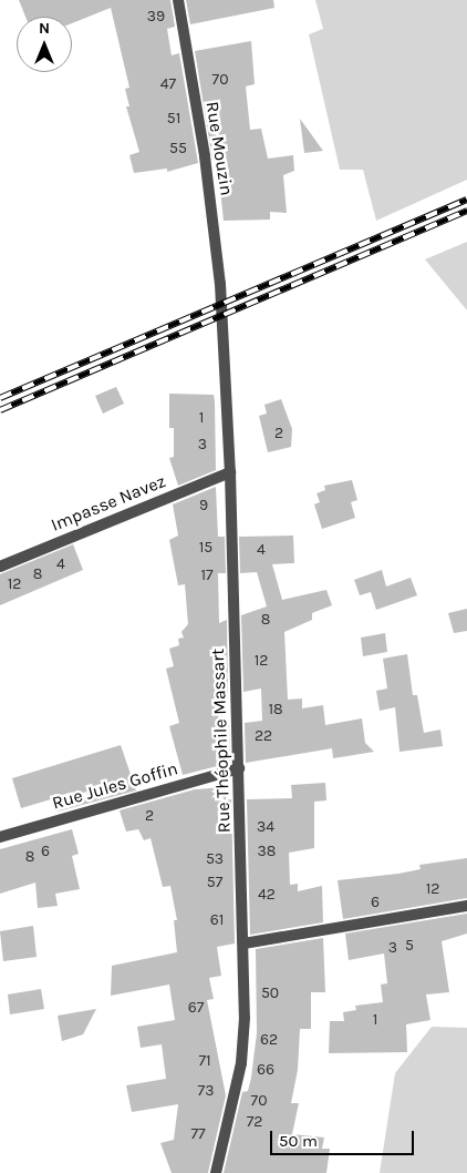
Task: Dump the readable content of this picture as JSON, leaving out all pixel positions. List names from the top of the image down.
{
  "streets": {
    "street": [
      "Rue Mouzin",
      "Impasse Navez",
      "Rue Théophile Massart",
      "Rue Jules Goffin"
    ]
  },
  "crossings": [
    ["Rue Mouzin", "Rue Théophile Massart"],
    ["Impasse Navez", "Rue Théophile Massart"],
    ["Rue Théophile Massart", "Rue Jules Goffin"]
  ],
  "house_numbers": [
    "39",
    "70",
    "47",
    "51",
    "55",
    "1",
    "2",
    "3",
    "9",
    "15",
    "4",
    "4",
    "8",
    "17",
    "12",
    "8",
    "12",
    "18",
    "22",
    "2",
    "34",
    "6",
    "38",
    "8",
    "53",
    "57",
    "12",
    "42",
    "6",
    "61",
    "5",
    "3",
    "50",
    "67",
    "1",
    "62",
    "71",
    "66",
    "73",
    "70",
    "72",
    "77"
  ],
  "scale_bar": "50 m",
  "north": "top"
}
